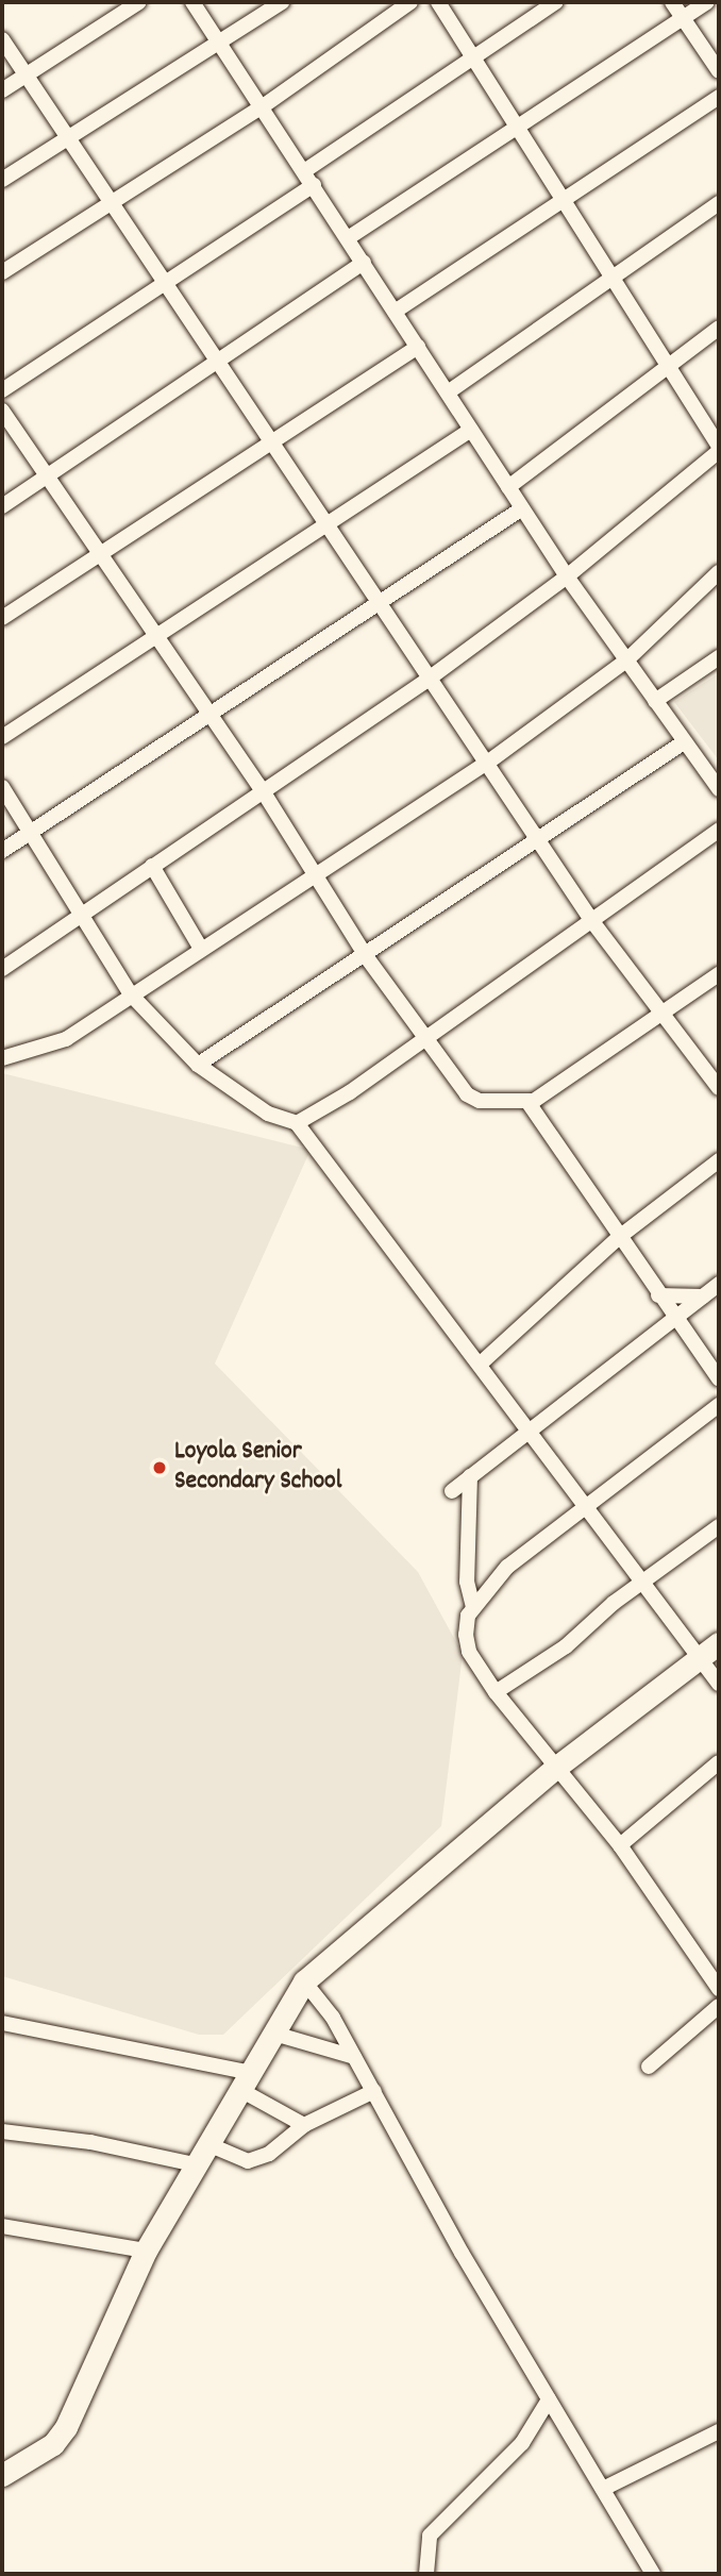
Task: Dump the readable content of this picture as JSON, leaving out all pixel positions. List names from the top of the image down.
{
  "places": ["Loyola Senior Secondary School"]
}
